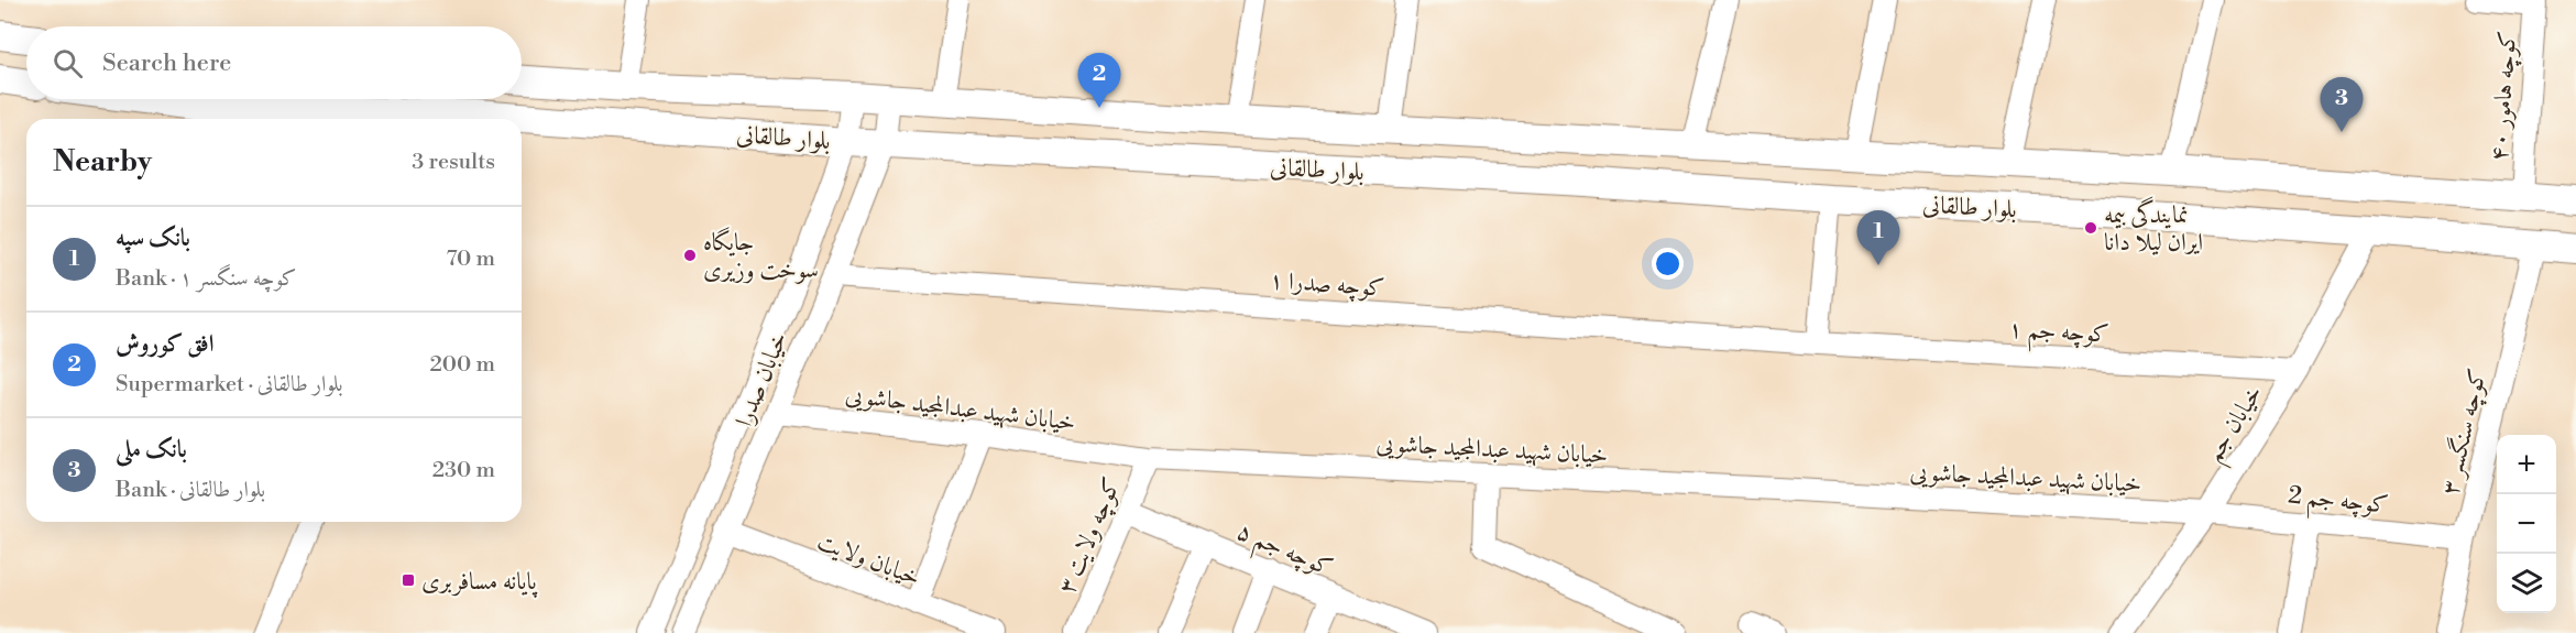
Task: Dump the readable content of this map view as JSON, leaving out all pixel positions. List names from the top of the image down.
{
  "streets": {
    "main road": ["بلوار طالقانی"],
    "street": [
      "کوچه هامور ۴۰",
      "کوچه صدرا ۱",
      "کوچه جم ۱",
      "خیابان صدرا",
      "خیابان شهید عبدالمجید جاشویی",
      "خیابان جم",
      "کوچه سنگسر ۳",
      "کوچه جم 2",
      "کوچه ولایت ۳",
      "کوچه جم ۵",
      "خیابان ولایت"
    ]
  },
  "crossings": [
    ["کوچه هامور ۴۰", "بلوار طالقانی"],
    ["بلوار طالقانی", "خیابان صدرا"],
    ["بلوار طالقانی", "خیابان جم"],
    ["بلوار طالقانی", "کوچه سنگسر ۳"],
    ["کوچه صدرا ۱", "کوچه جم ۱"],
    ["کوچه صدرا ۱", "خیابان صدرا"],
    ["کوچه جم ۱", "خیابان جم"],
    ["خیابان صدرا", "خیابان شهید عبدالمجید جاشویی"],
    ["خیابان صدرا", "خیابان ولایت"],
    ["خیابان شهید عبدالمجید جاشویی", "خیابان جم"],
    ["خیابان شهید عبدالمجید جاشویی", "کوچه جم 2"],
    ["خیابان شهید عبدالمجید جاشویی", "کوچه ولایت ۳"],
    ["خیابان جم", "کوچه جم 2"],
    ["کوچه سنگسر ۳", "کوچه جم 2"],
    ["کوچه ولایت ۳", "کوچه جم ۵"]
  ],
  "places": {
    "other": ["نمایندگی بیمه ایران لیلا دانا", "جایگاه سوخت وزیری"],
    "transit": ["پایانه مسافربری"]
  },
  "page": {
    "search": "Search here",
    "pins": ["2", "3", "1"],
    "heading": ["Nearby", "3 results"],
    "list": [
      {
        "mark": "1",
        "name": "بانک سپه",
        "note": "Bank · کوچه سنگسر ۱",
        "value": "70 m"
      },
      {
        "mark": "2",
        "name": "افق کوروش",
        "note": "Supermarket · بلوار طالقانی",
        "value": "200 m"
      },
      {
        "mark": "3",
        "name": "بانک ملی",
        "note": "Bank · بلوار طالقانی",
        "value": "230 m"
      }
    ],
    "map_buttons": ["+", "−"]
  }
}
